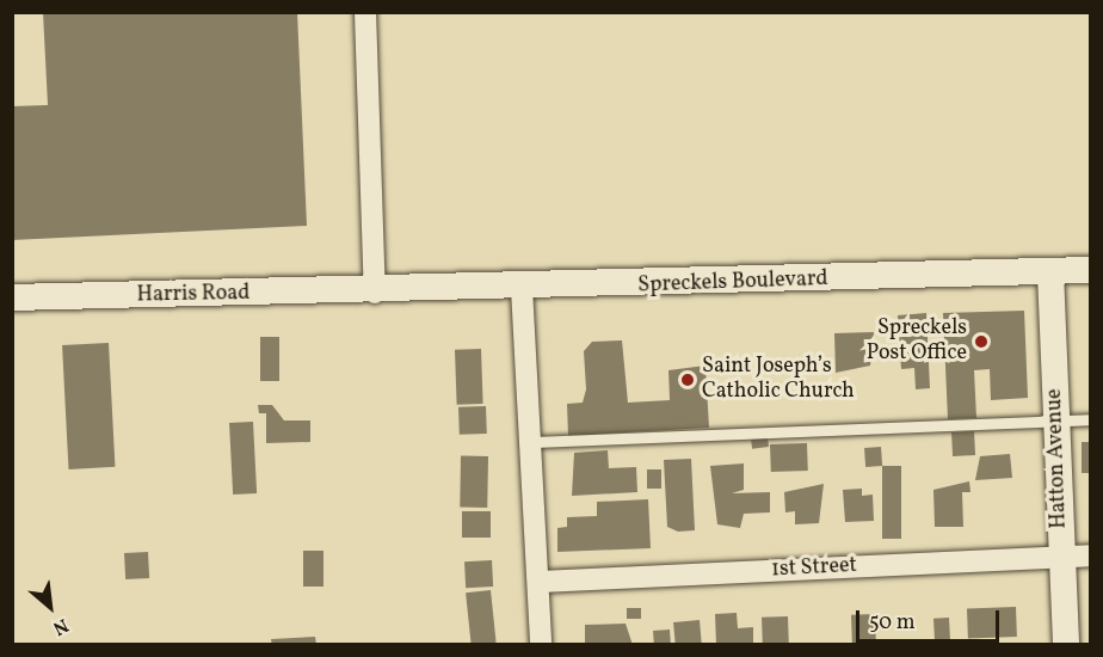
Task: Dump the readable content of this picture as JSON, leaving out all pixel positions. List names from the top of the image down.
{
  "streets": {
    "street": [
      "Spreckels Boulevard",
      "Harris Road",
      "Hatton Avenue",
      "1st Street"
    ]
  },
  "crossings": [
    ["Spreckels Boulevard", "Harris Road"],
    ["Spreckels Boulevard", "Hatton Avenue"],
    ["Hatton Avenue", "1st Street"]
  ],
  "places": ["Spreckels Post Office", "Saint Joseph’s Catholic Church"],
  "scale_bar": "50 m",
  "north": "bottom right"
}
